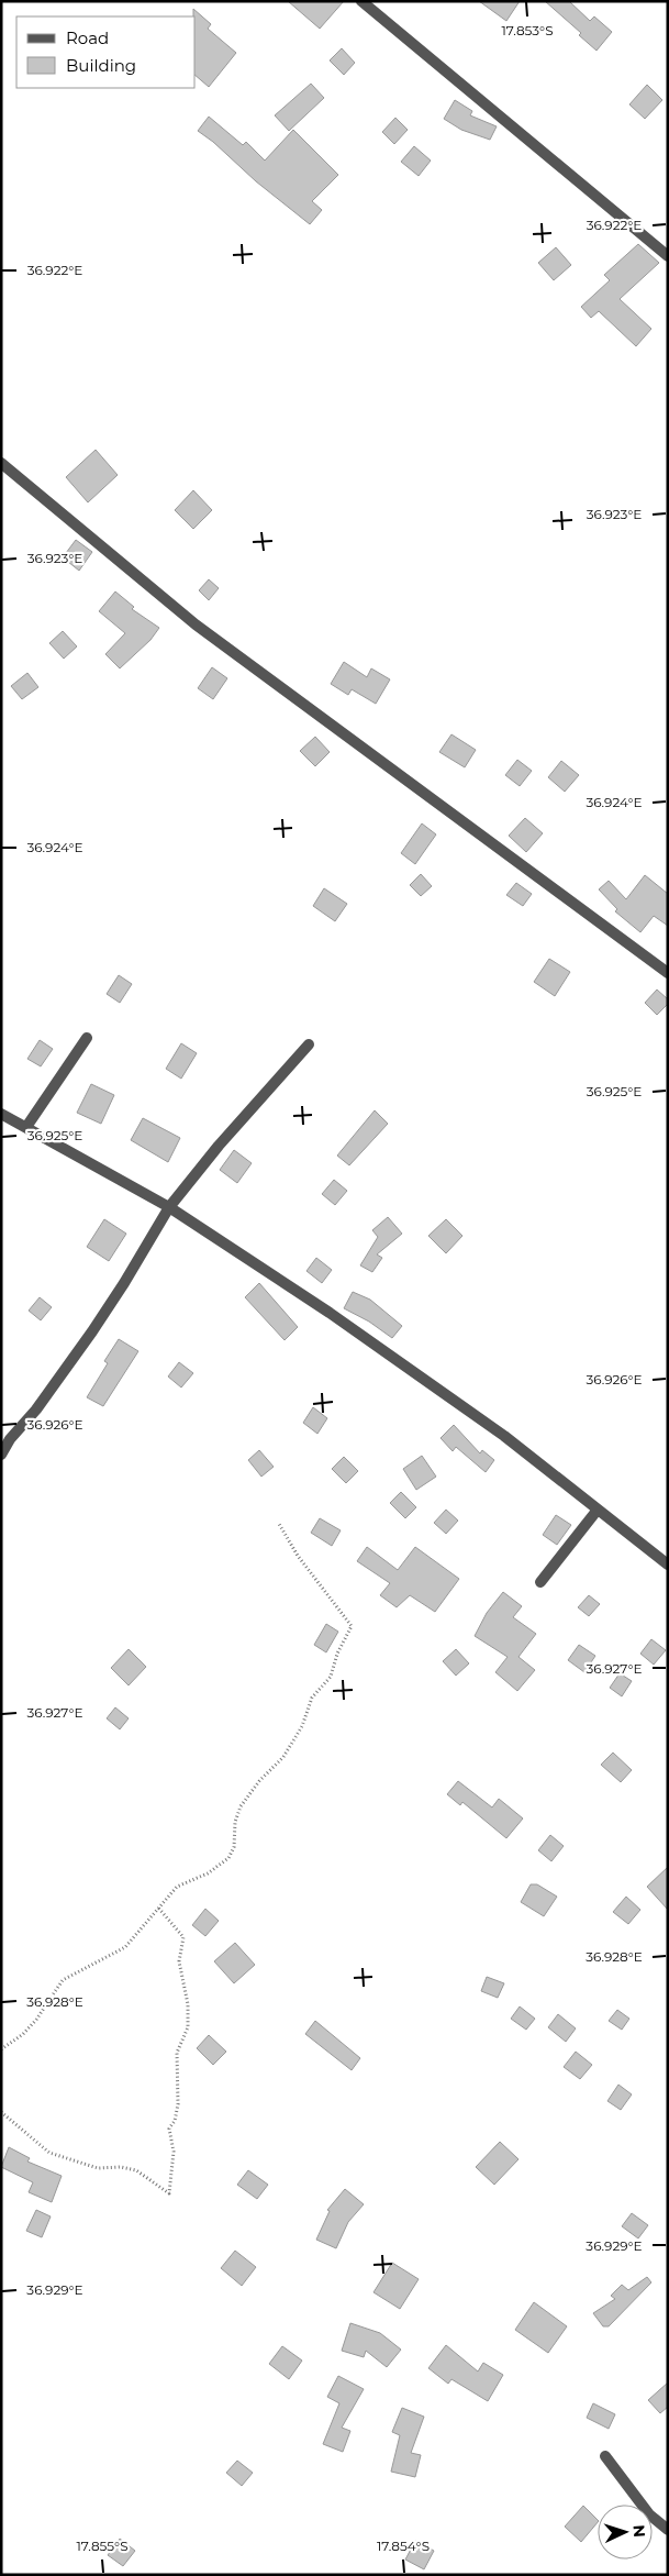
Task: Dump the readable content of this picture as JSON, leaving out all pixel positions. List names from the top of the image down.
{
  "legend": ["Road", "Building"],
  "north": "right",
  "coordinates": [
    "17.853°S",
    "36.922°E",
    "36.923°E",
    "36.924°E",
    "36.925°E",
    "36.926°E",
    "36.927°E",
    "36.928°E",
    "36.929°E",
    "17.855°S",
    "17.854°S"
  ]
}
